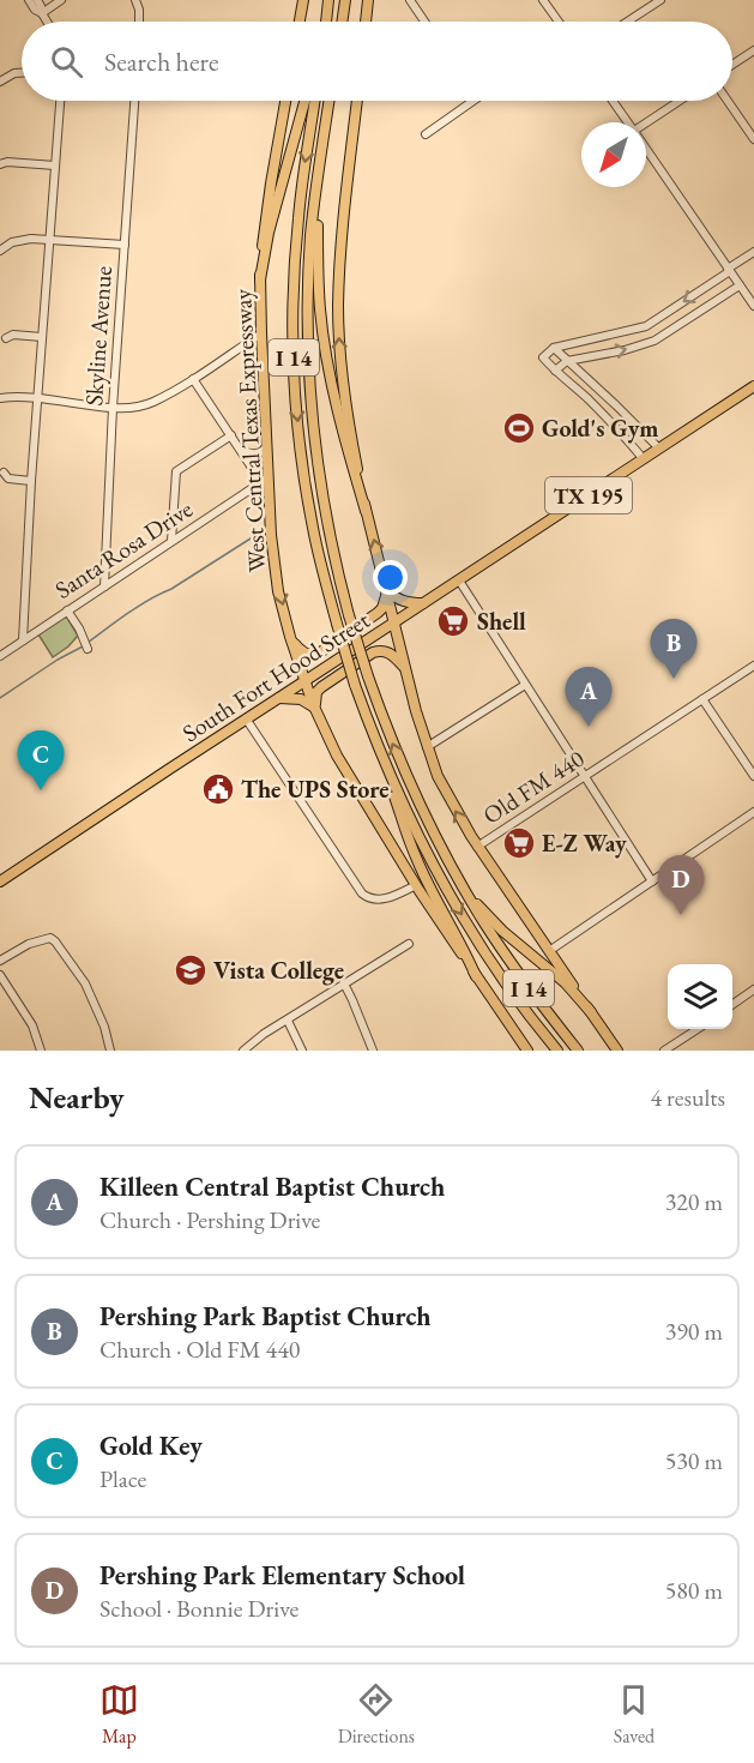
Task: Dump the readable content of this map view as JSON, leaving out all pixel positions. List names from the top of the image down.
{
  "streets": {
    "highway": ["I 14", "TX 195", "South Fort Hood Street"],
    "main road": ["West Central Texas Expressway"],
    "street": ["Skyline Avenue", "Santa Rosa Drive", "Old FM 440"]
  },
  "crossings": [
    ["Skyline Avenue", "Santa Rosa Drive"],
    ["West Central Texas Expressway", "Santa Rosa Drive"],
    ["West Central Texas Expressway", "South Fort Hood Street"]
  ],
  "places": {
    "sports": ["Gold's Gym"],
    "supermarket": ["Shell", "E-Z Way"],
    "public building": ["The UPS Store"],
    "school or university": ["Vista College"]
  },
  "north": "bottom left",
  "page": {
    "search": "Search here",
    "pins": [
      "B",
      "A",
      "C",
      "D"
    ],
    "heading": ["Nearby", "4 results"],
    "list": [
      {
        "mark": "A",
        "name": "Killeen Central Baptist Church",
        "note": "Church · Pershing Drive",
        "value": "320 m"
      },
      {
        "mark": "B",
        "name": "Pershing Park Baptist Church",
        "note": "Church · Old FM 440",
        "value": "390 m"
      },
      {
        "mark": "C",
        "name": "Gold Key",
        "note": "Place",
        "value": "530 m"
      },
      {
        "mark": "D",
        "name": "Pershing Park Elementary School",
        "note": "School · Bonnie Drive",
        "value": "580 m"
      }
    ],
    "nav": ["Map", "Directions", "Saved"]
  }
}
